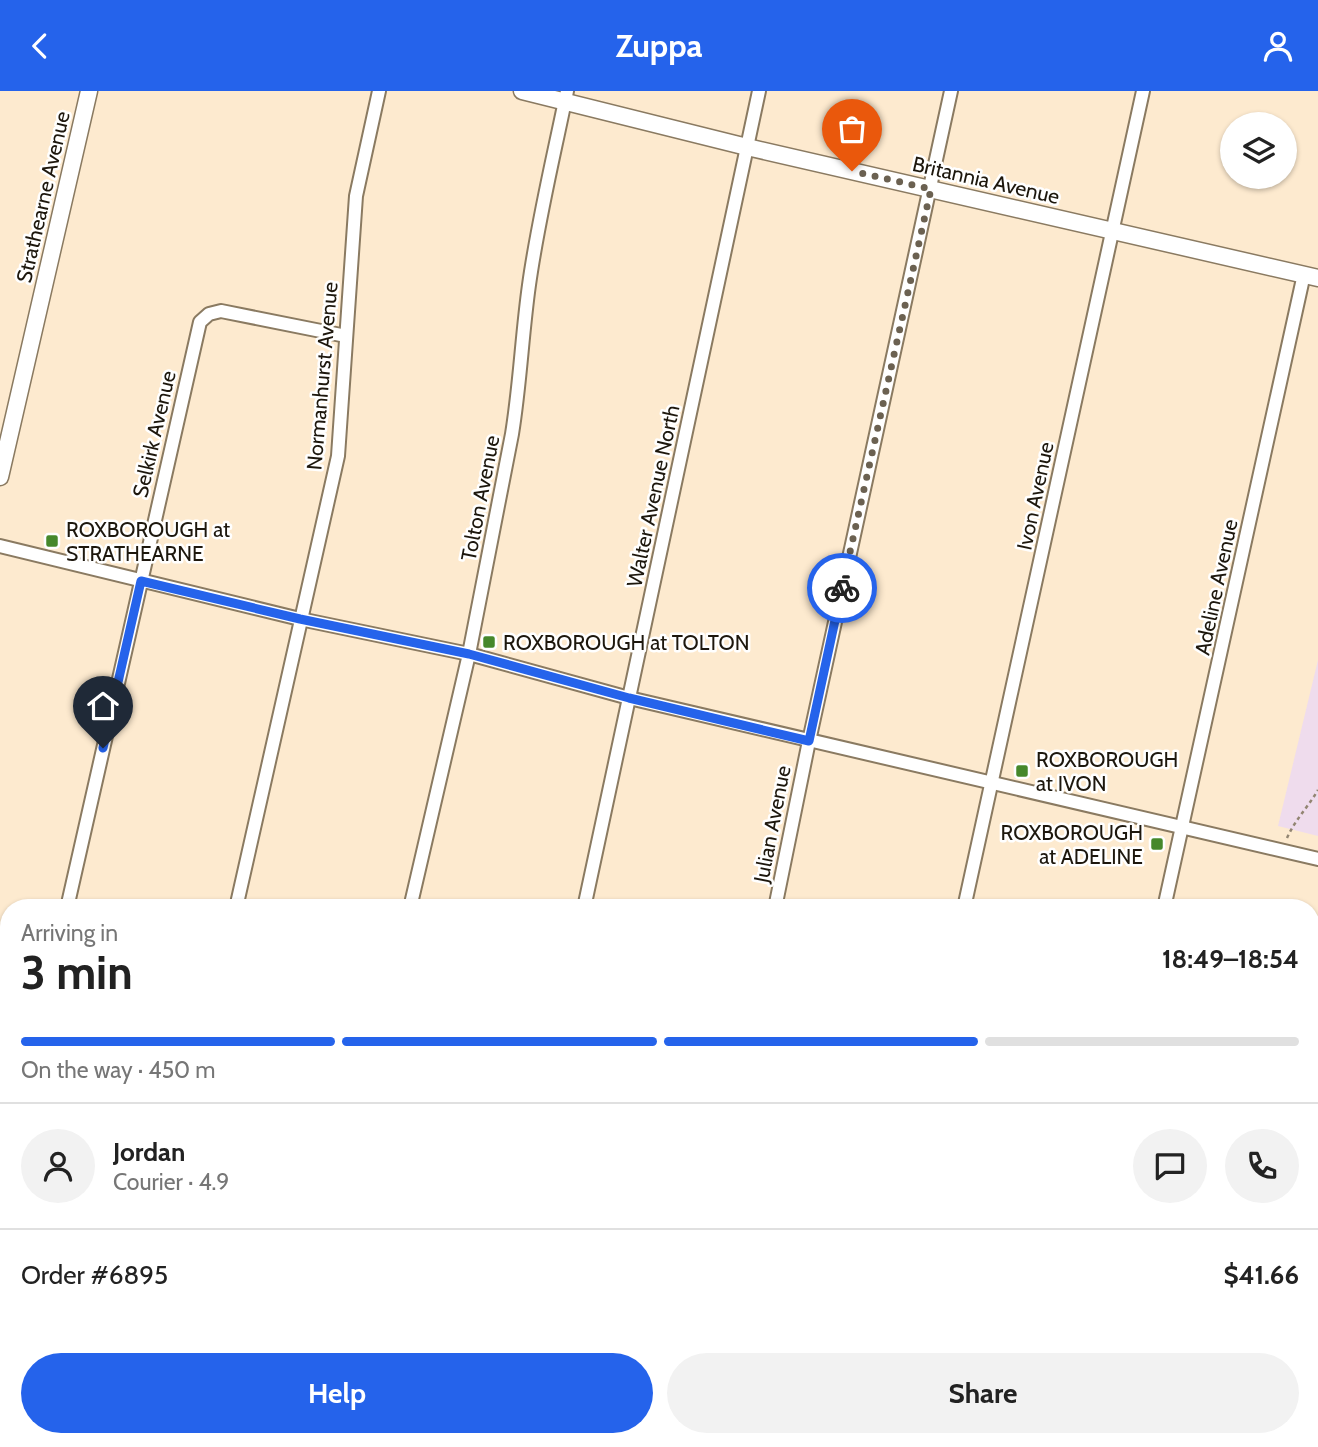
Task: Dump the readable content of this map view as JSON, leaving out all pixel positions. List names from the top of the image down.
{
  "streets": {
    "street": [
      "Britannia Avenue",
      "Strathearne Avenue",
      "Normanhurst Avenue",
      "Selkirk Avenue",
      "Walter Avenue North",
      "Ivon Avenue",
      "Tolton Avenue",
      "Adeline Avenue",
      "Julian Avenue"
    ]
  },
  "crossings": [
    ["Britannia Avenue", "Walter Avenue North"],
    ["Britannia Avenue", "Ivon Avenue"],
    ["Britannia Avenue", "Tolton Avenue"],
    ["Britannia Avenue", "Adeline Avenue"],
    ["Britannia Avenue", "Julian Avenue"],
    ["Normanhurst Avenue", "Selkirk Avenue"]
  ],
  "places": {
    "transit": [
      "ROXBOROUGH at STRATHEARNE",
      "ROXBOROUGH at TOLTON",
      "ROXBOROUGH at IVON",
      "ROXBOROUGH at ADELINE"
    ]
  },
  "page": {
    "header": "Zuppa",
    "heading": ["3 min", "Arriving in", "18:49–18:54"],
    "panel": [
      "Jordan",
      "Courier · 4.9",
      "Order #6895",
      "$41.66"
    ],
    "bar": "On the way · 450 m",
    "buttons": ["Help", "Share"]
  }
}
